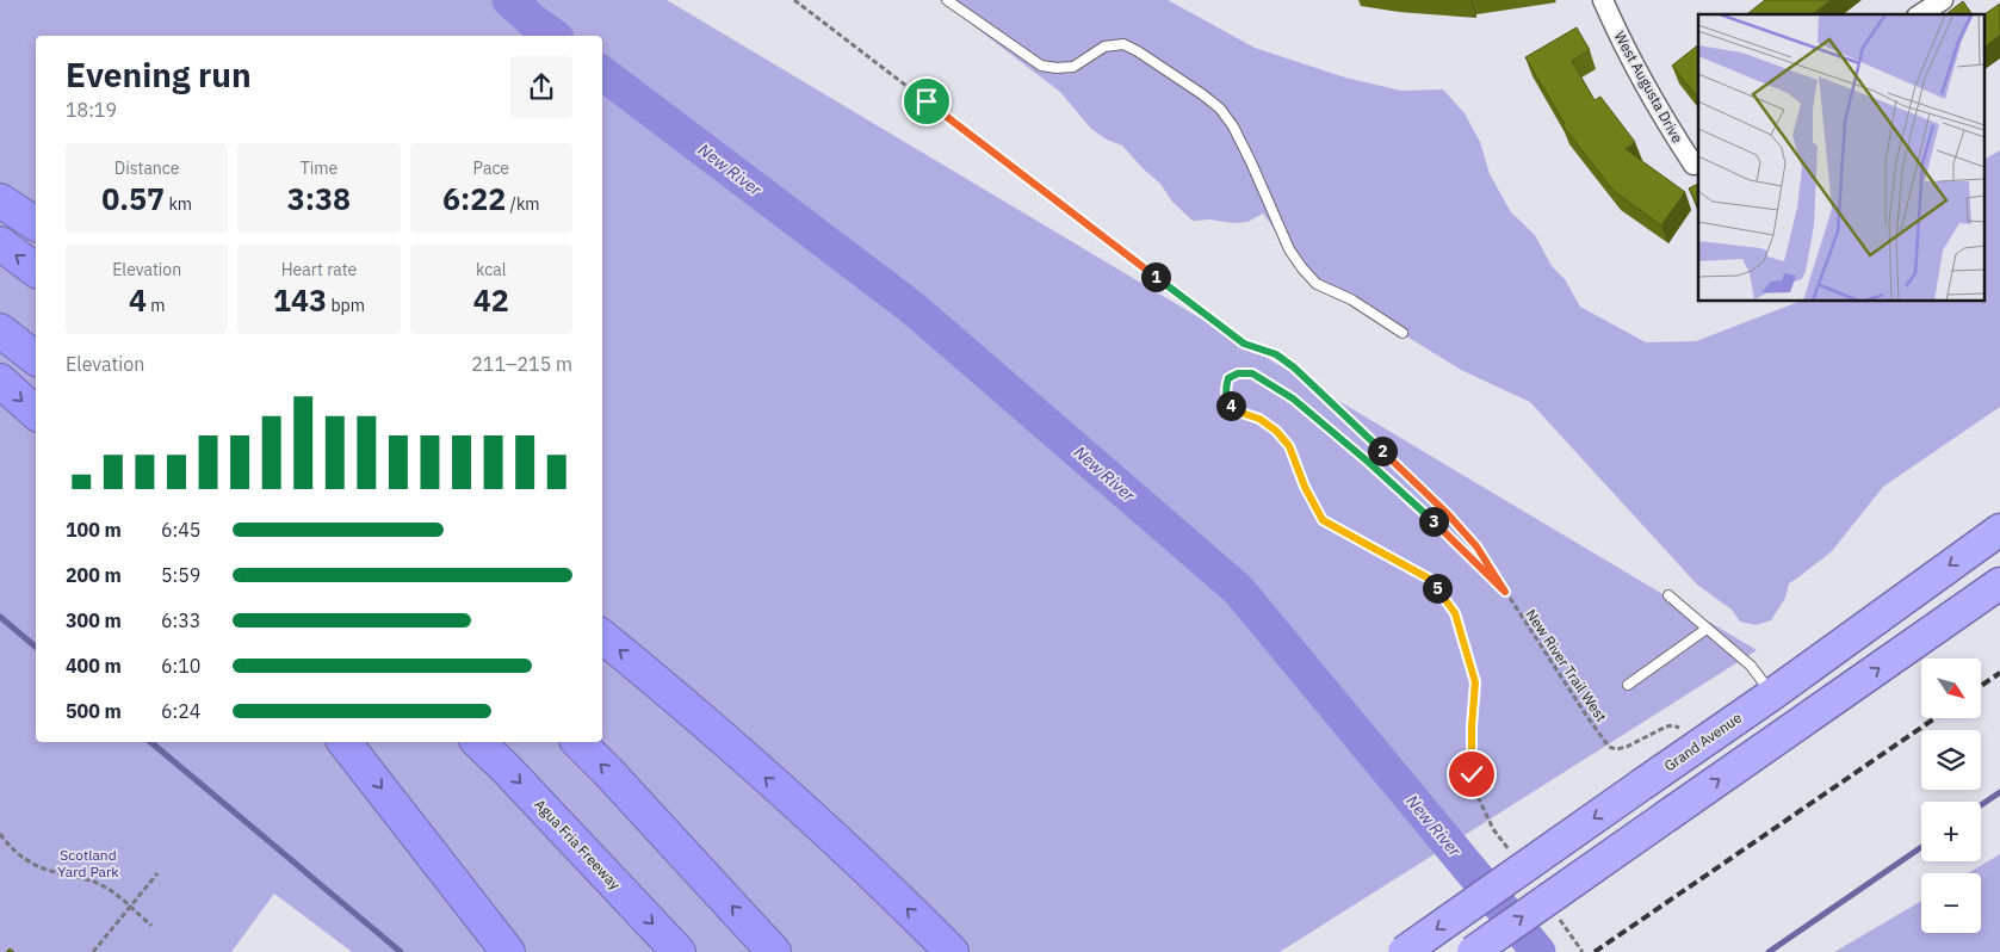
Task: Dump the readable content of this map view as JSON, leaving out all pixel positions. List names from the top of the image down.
{
  "streets": {
    "highway": ["Grand Avenue", "Agua Fria Freeway"],
    "street": ["West Augusta Drive"],
    "path": ["New River Trail West"]
  },
  "water": ["New River"],
  "parks": ["Scotland Yard Park"],
  "north": "bottom right",
  "page": {
    "heading": ["Evening run", "18:19"],
    "stats": [
      ["Distance", "0.57 km"],
      ["Time", "3:38"],
      ["Pace", "6:22 /km"],
      ["Elevation", "4 m"],
      ["Heart rate", "143 bpm"],
      ["kcal", "42"]
    ],
    "pins": [
      "1",
      "4",
      "2",
      "3",
      "5"
    ],
    "chart": ["Elevation", "211–215 m"],
    "list": [
      {
        "name": "100 m",
        "note": "6:45"
      },
      {
        "name": "200 m",
        "note": "5:59"
      },
      {
        "name": "300 m",
        "note": "6:33"
      },
      {
        "name": "400 m",
        "note": "6:10"
      },
      {
        "name": "500 m",
        "note": "6:24"
      }
    ],
    "map_buttons": ["+", "−"]
  }
}
